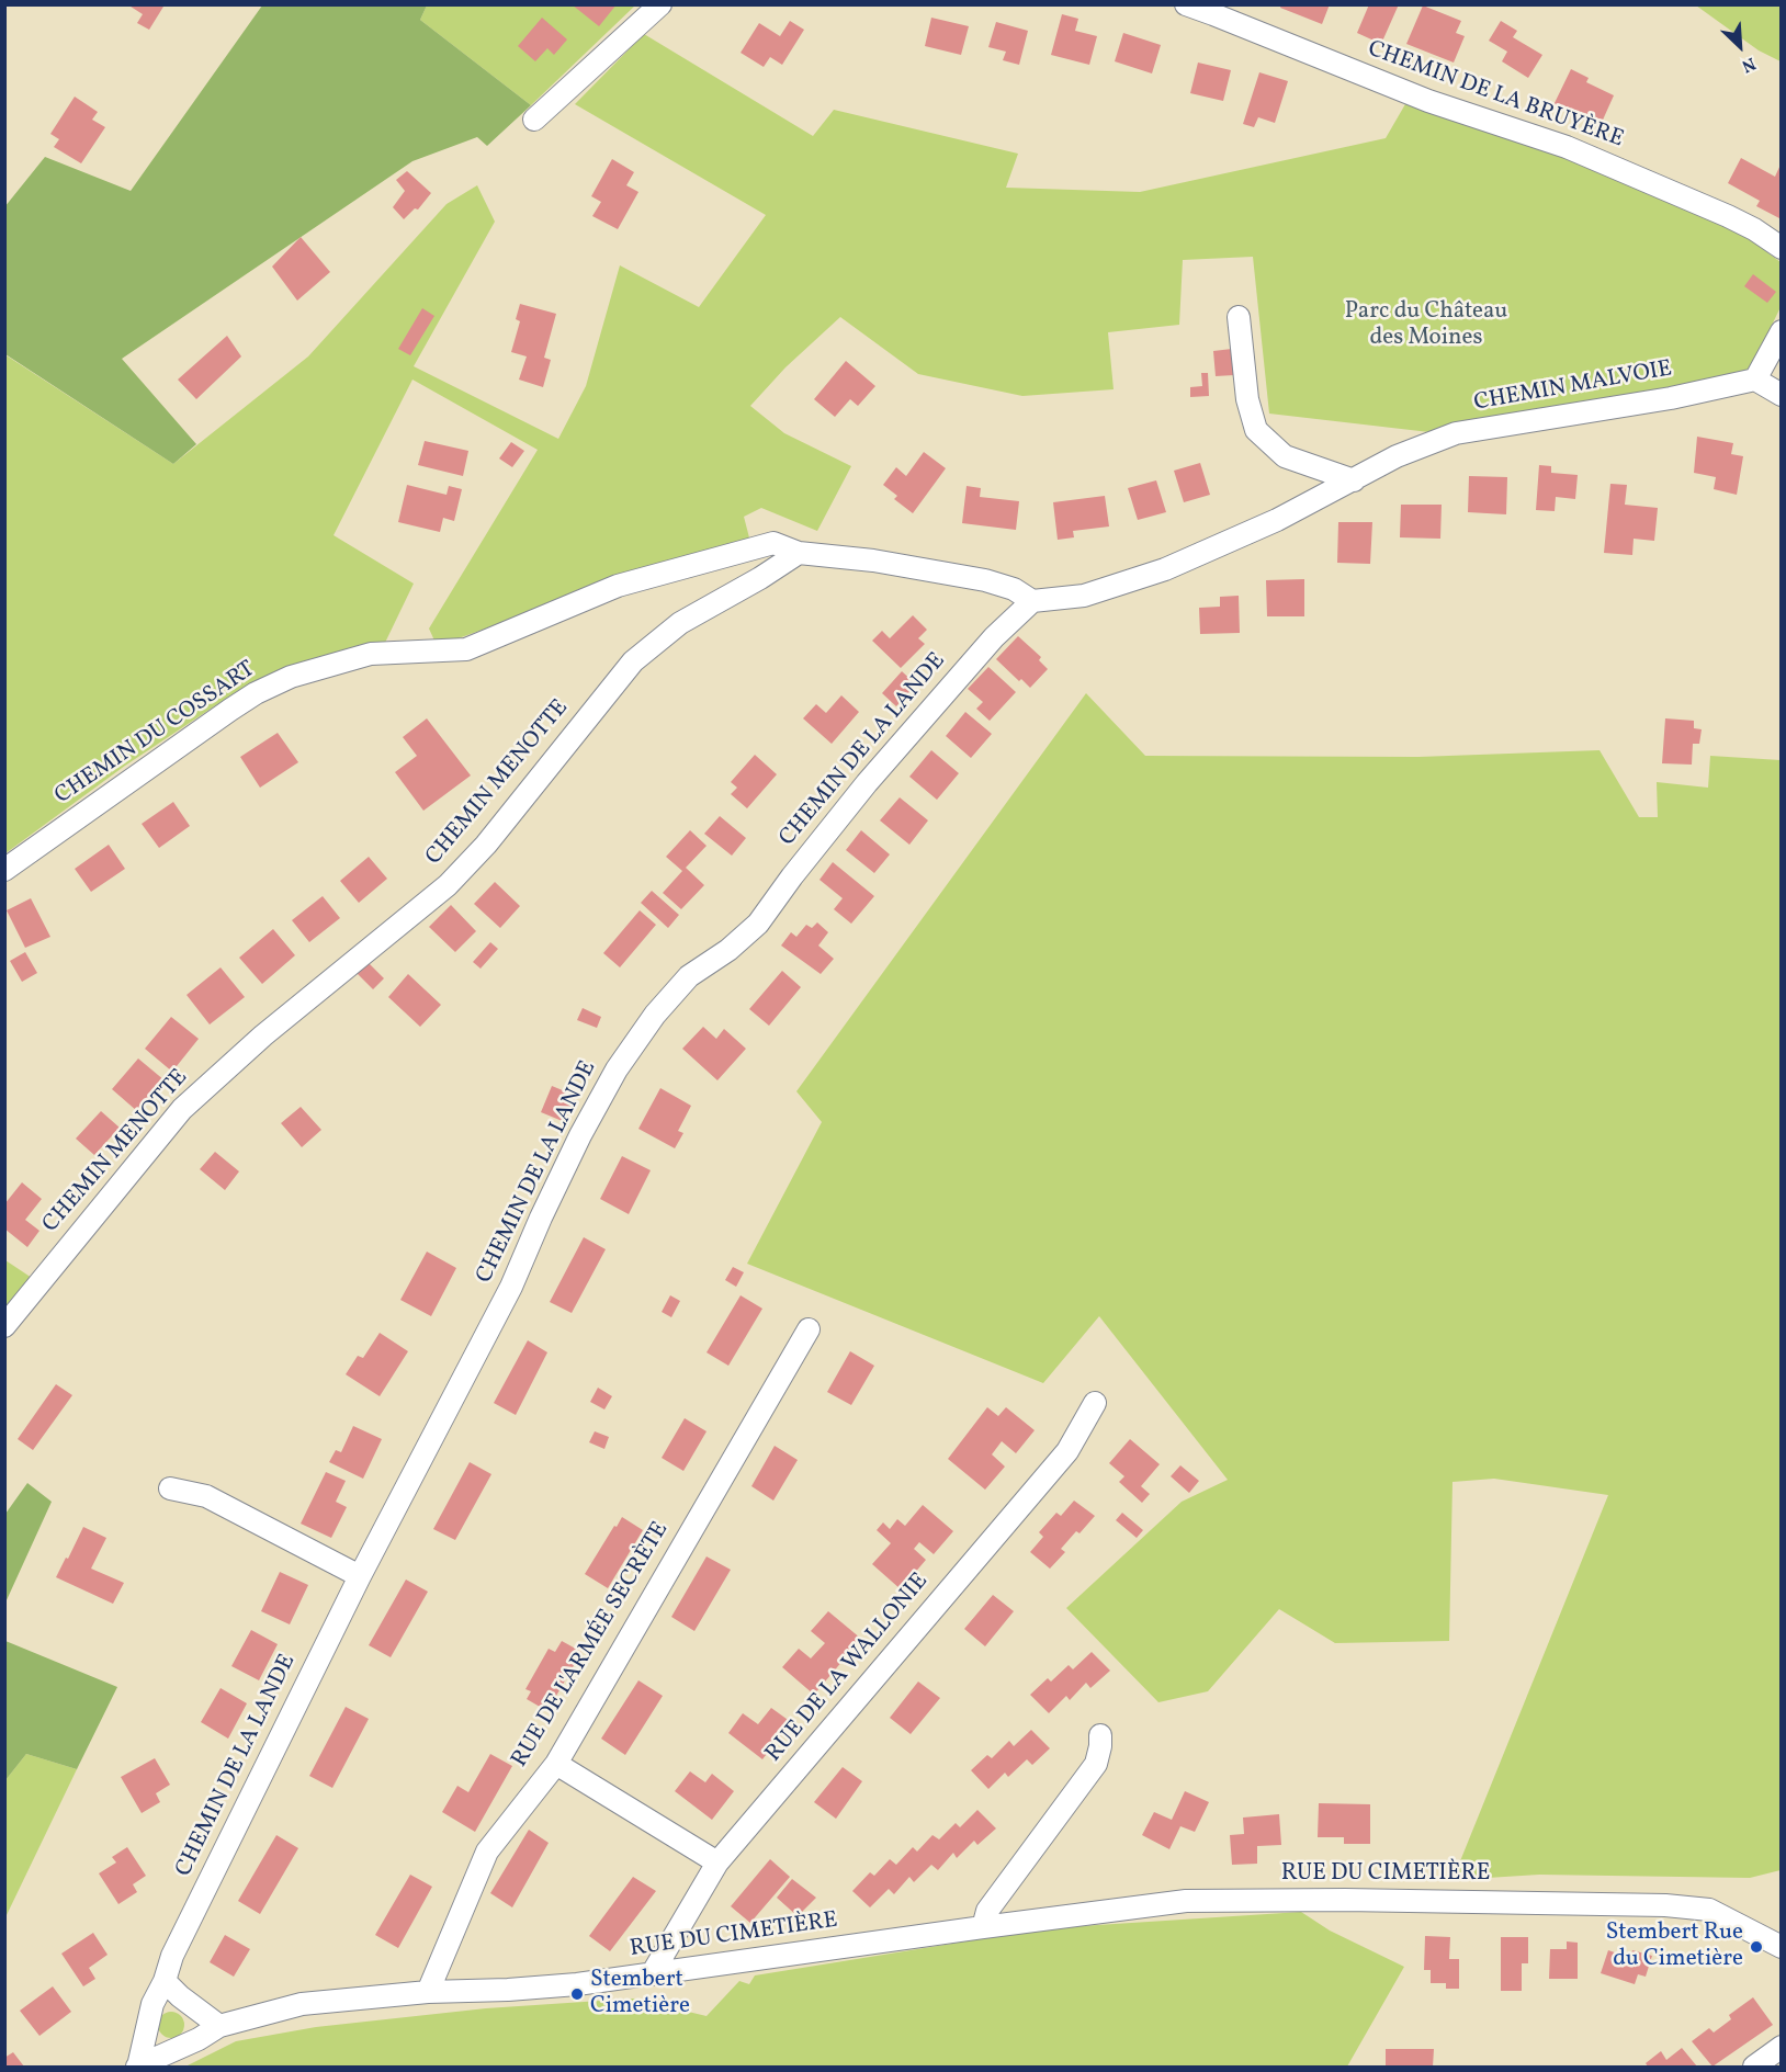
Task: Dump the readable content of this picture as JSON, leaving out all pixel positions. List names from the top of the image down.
{
  "streets": {
    "street": [
      "CHEMIN DE LA BRUYÈRE",
      "CHEMIN MALVOIE",
      "CHEMIN DU COSSART",
      "CHEMIN DE LA LANDE",
      "CHEMIN MENOTTE",
      "RUE DE L'ARMÉE SECRÈTE",
      "RUE DE LA WALLONIE",
      "RUE DU CIMETIÈRE"
    ]
  },
  "crossings": [
    ["CHEMIN MALVOIE", "CHEMIN DE LA LANDE"],
    ["CHEMIN DU COSSART", "CHEMIN MENOTTE"],
    ["CHEMIN DE LA LANDE", "RUE DU CIMETIÈRE"],
    ["RUE DE L'ARMÉE SECRÈTE", "RUE DU CIMETIÈRE"],
    ["RUE DE LA WALLONIE", "RUE DU CIMETIÈRE"]
  ],
  "parks": ["Parc du Château des Moines"],
  "places": ["Stembert Rue du Cimetière", "Stembert Cimetière"],
  "north": "bottom right"
}
